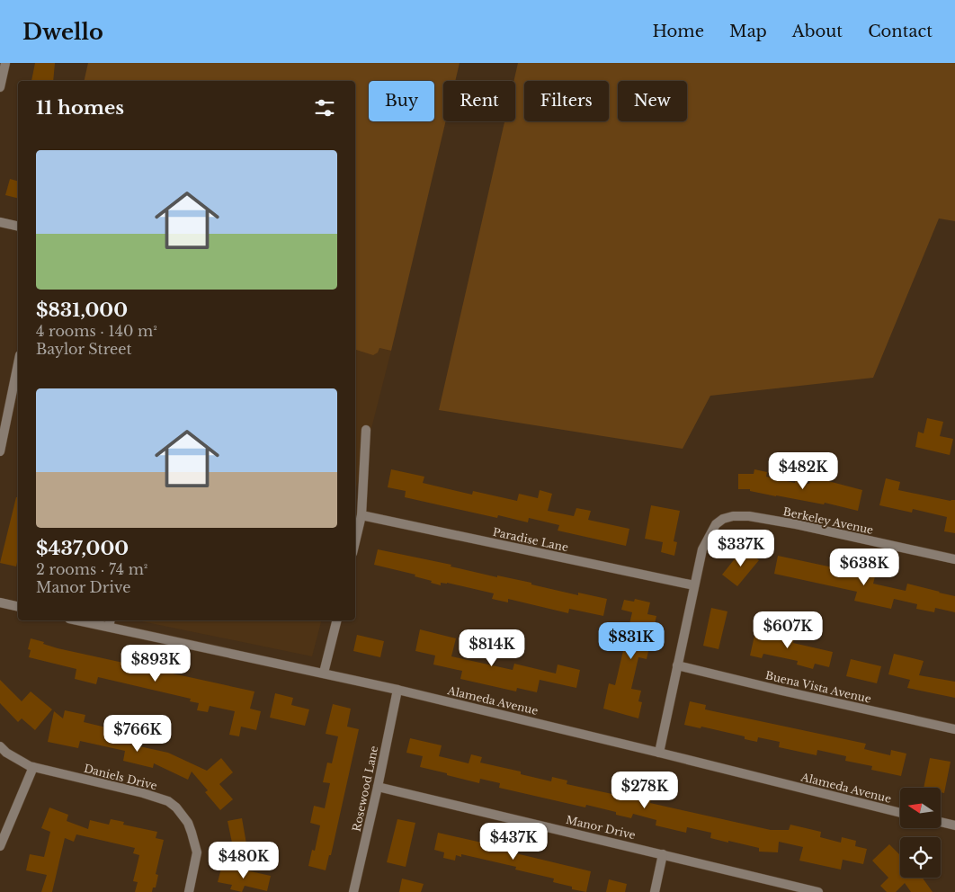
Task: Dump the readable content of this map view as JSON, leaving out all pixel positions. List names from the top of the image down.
{
  "streets": {
    "street": [
      "Berkeley Avenue",
      "Paradise Lane",
      "Buena Vista Avenue",
      "Alameda Avenue",
      "Daniels Drive",
      "Rosewood Lane",
      "Manor Drive"
    ]
  },
  "crossings": [
    ["Berkeley Avenue", "Paradise Lane"],
    ["Alameda Avenue", "Rosewood Lane"],
    ["Rosewood Lane", "Manor Drive"]
  ],
  "north": "left",
  "page": {
    "header": "Dwello",
    "nav": [
      "Home",
      "Map",
      "About",
      "Contact"
    ],
    "chip": [
      "Buy",
      "Rent",
      "Filters",
      "New"
    ],
    "heading": "11 homes",
    "list": [
      {
        "name": "$831,000",
        "note": "4 rooms · 140 m² · Baylor Street"
      },
      {
        "name": "$437,000",
        "note": "2 rooms · 74 m² · Manor Drive"
      }
    ],
    "price": [
      "$482K",
      "$337K",
      "$638K",
      "$607K",
      "$831K",
      "$814K",
      "$893K",
      "$766K",
      "$278K",
      "$437K",
      "$480K"
    ]
  }
}
